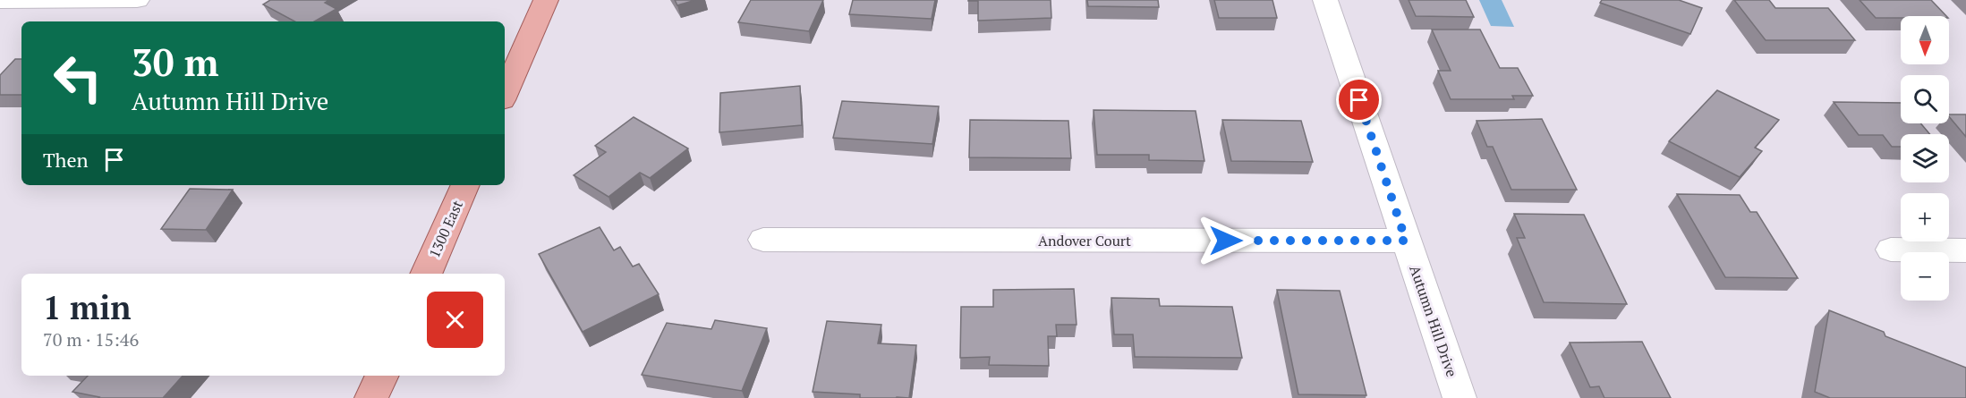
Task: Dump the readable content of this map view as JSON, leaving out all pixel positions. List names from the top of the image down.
{
  "streets": {
    "main road": ["1300 East"],
    "street": ["Andover Court", "Autumn Hill Drive"]
  },
  "crossings": [
    ["Andover Court", "Autumn Hill Drive"]
  ],
  "north": "bottom",
  "page": {
    "map_buttons": ["+", "−"],
    "turn": ["30 m", "Autumn Hill Drive"],
    "then": "Then",
    "heading": ["1 min", "70 m · 15:46"]
  }
}
